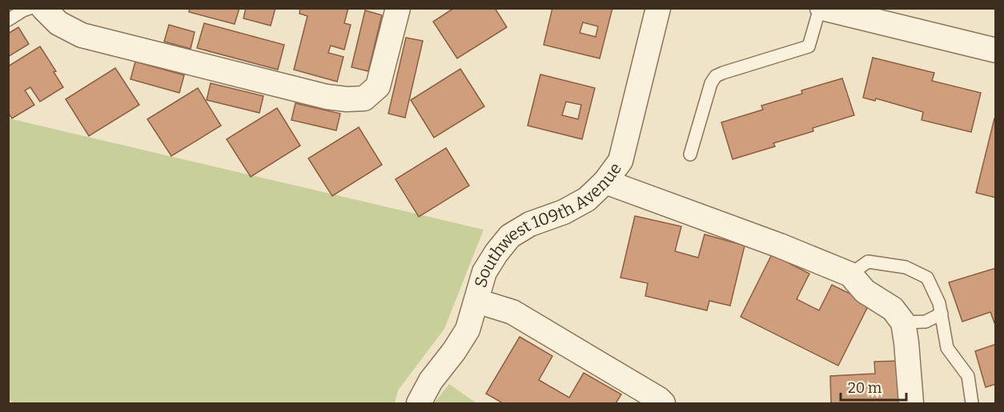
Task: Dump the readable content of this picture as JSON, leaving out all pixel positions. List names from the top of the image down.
{
  "streets": {
    "street": ["Southwest 109th Avenue"]
  },
  "scale_bar": "20 m"
}
